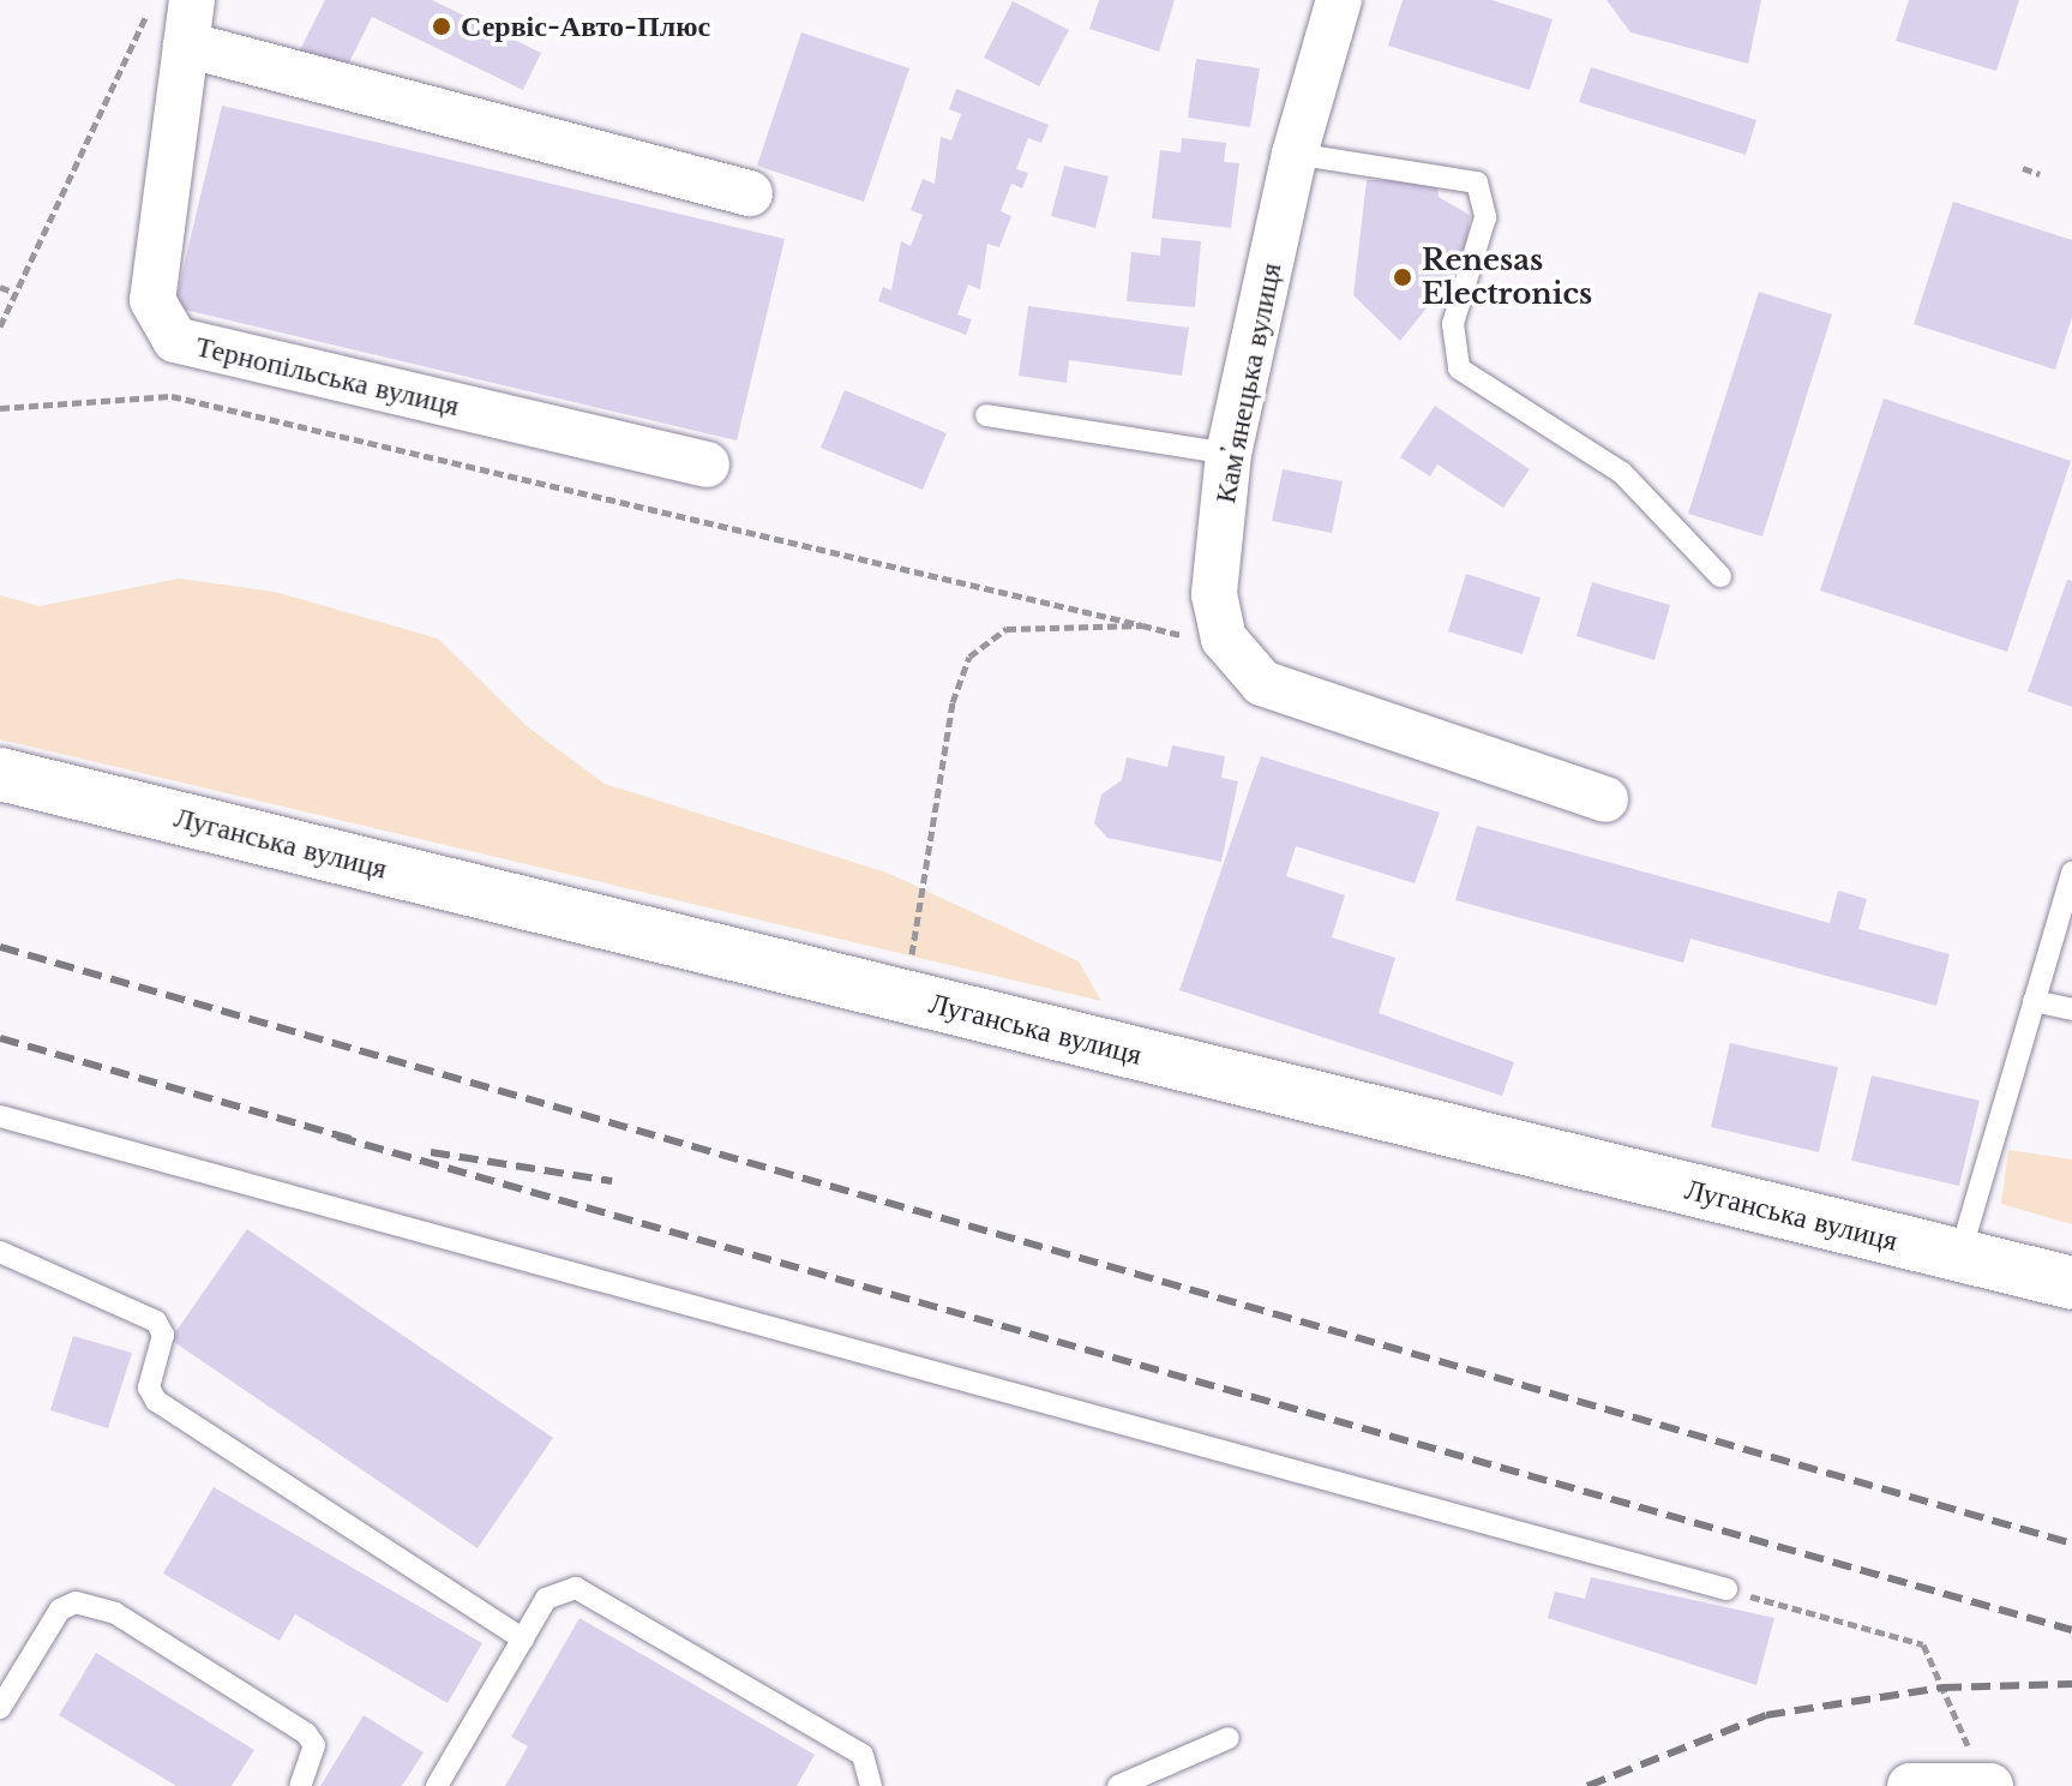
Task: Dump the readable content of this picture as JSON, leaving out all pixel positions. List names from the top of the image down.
{
  "streets": {
    "main road": ["Луганська вулиця"],
    "street": ["Тернопільська вулиця", "Камʼянецька вулиця"]
  },
  "places": ["Сервіс-Авто-Плюс", "Renesas Electronics"]
}
